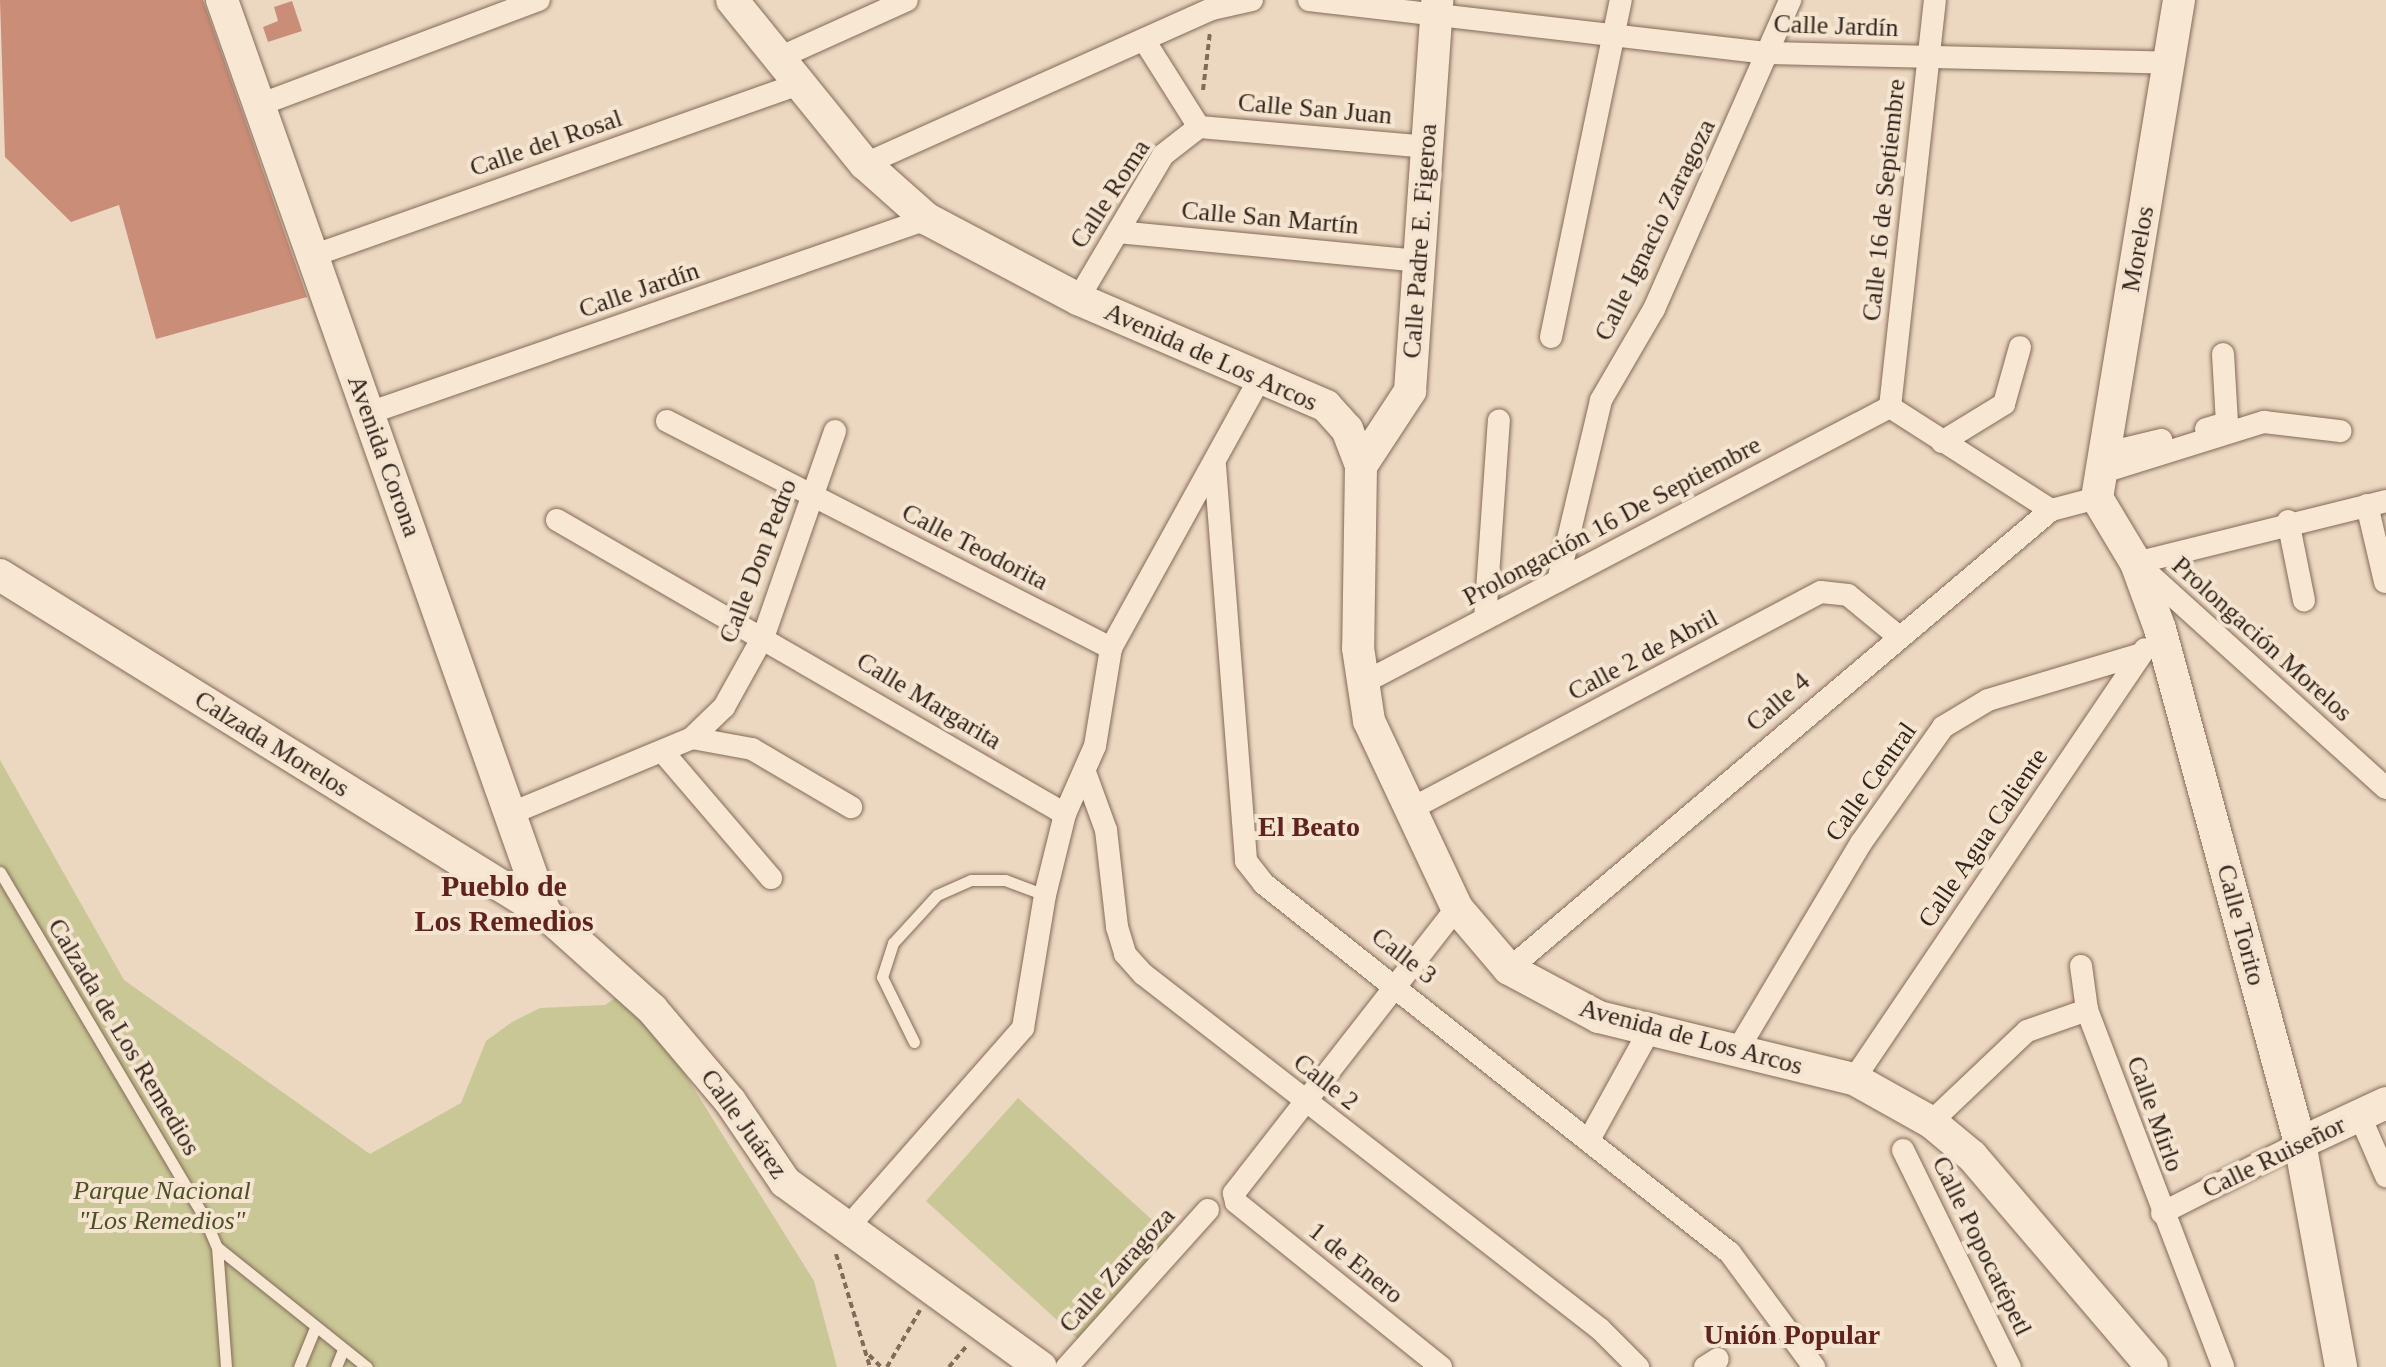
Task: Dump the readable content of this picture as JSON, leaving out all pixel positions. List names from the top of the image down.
{
  "streets": {
    "main road": [
      "Calle Padre E. Figeroa",
      "Morelos",
      "Avenida de Los Arcos",
      "Avenida Corona",
      "Calzada Morelos",
      "Calle Torito",
      "Calle Juárez",
      "Calle Ruiseñor"
    ],
    "street": [
      "Calle Jardín",
      "Calle San Juan",
      "Calle del Rosal",
      "Calle Roma",
      "Calle 16 de Septiembre",
      "Calle San Martín",
      "Calle Ignacio Zaragoza",
      "Prolongación 16 De Septiembre",
      "Calle Teodorita",
      "Calle Don Pedro",
      "Prolongación Morelos",
      "Calle 2 de Abril",
      "Calle Margarita",
      "Calle 4",
      "Calle Central",
      "Calle Agua Caliente",
      "Calle 3",
      "Calle 2",
      "Calle Mirlo",
      "Calle Popocatépetl",
      "1 de Enero",
      "Calle Zaragoza"
    ],
    "lane": ["Calzada de Los Remedios"]
  },
  "crossings": [
    ["Calle Jardín", "Calle 16 de Septiembre"],
    ["Calle Jardín", "Calle Ignacio Zaragoza"],
    ["Calle Jardín", "Calle Padre E. Figeroa"],
    ["Calle Jardín", "Morelos"],
    ["Calle Jardín", "Avenida de Los Arcos"],
    ["Calle Jardín", "Avenida Corona"],
    ["Calle San Juan", "Calle Roma"],
    ["Calle San Juan", "Calle Padre E. Figeroa"],
    ["Calle del Rosal", "Avenida de Los Arcos"],
    ["Calle del Rosal", "Avenida Corona"],
    ["Calle Roma", "Calle San Martín"],
    ["Calle Roma", "Avenida de Los Arcos"],
    ["Calle 16 de Septiembre", "Prolongación 16 De Septiembre"],
    ["Calle San Martín", "Calle Padre E. Figeroa"],
    ["Calle Ignacio Zaragoza", "Prolongación 16 De Septiembre"],
    ["Calle Padre E. Figeroa", "Avenida de Los Arcos"],
    ["Morelos", "Calle 4"],
    ["Morelos", "Calle Torito"],
    ["Avenida de Los Arcos", "Prolongación 16 De Septiembre"],
    ["Avenida de Los Arcos", "Calle 2 de Abril"],
    ["Avenida de Los Arcos", "Calle 4"],
    ["Avenida de Los Arcos", "Calle Central"],
    ["Avenida de Los Arcos", "Calle Agua Caliente"],
    ["Avenida Corona", "Calle Don Pedro"],
    ["Avenida Corona", "Calzada Morelos"],
    ["Avenida Corona", "Calle Juárez"],
    ["Calle Teodorita", "Calle Don Pedro"],
    ["Calle Don Pedro", "Calle Margarita"],
    ["Prolongación Morelos", "Calle Torito"],
    ["Calle 2 de Abril", "Calle 4"],
    ["Calle 4", "Calle Torito"],
    ["Calzada Morelos", "Calle Juárez"],
    ["Calle Central", "Calle Agua Caliente"],
    ["Calle Central", "Calle Torito"],
    ["Calle Agua Caliente", "Calle Torito"],
    ["Calle Torito", "Calle Ruiseñor"],
    ["Calle 2", "1 de Enero"],
    ["Calle Mirlo", "Calle Ruiseñor"]
  ],
  "districts": ["El Beato", "Pueblo de Los Remedios", "Unión Popular"],
  "parks": ["Parque Nacional \"Los Remedios\""]
}
